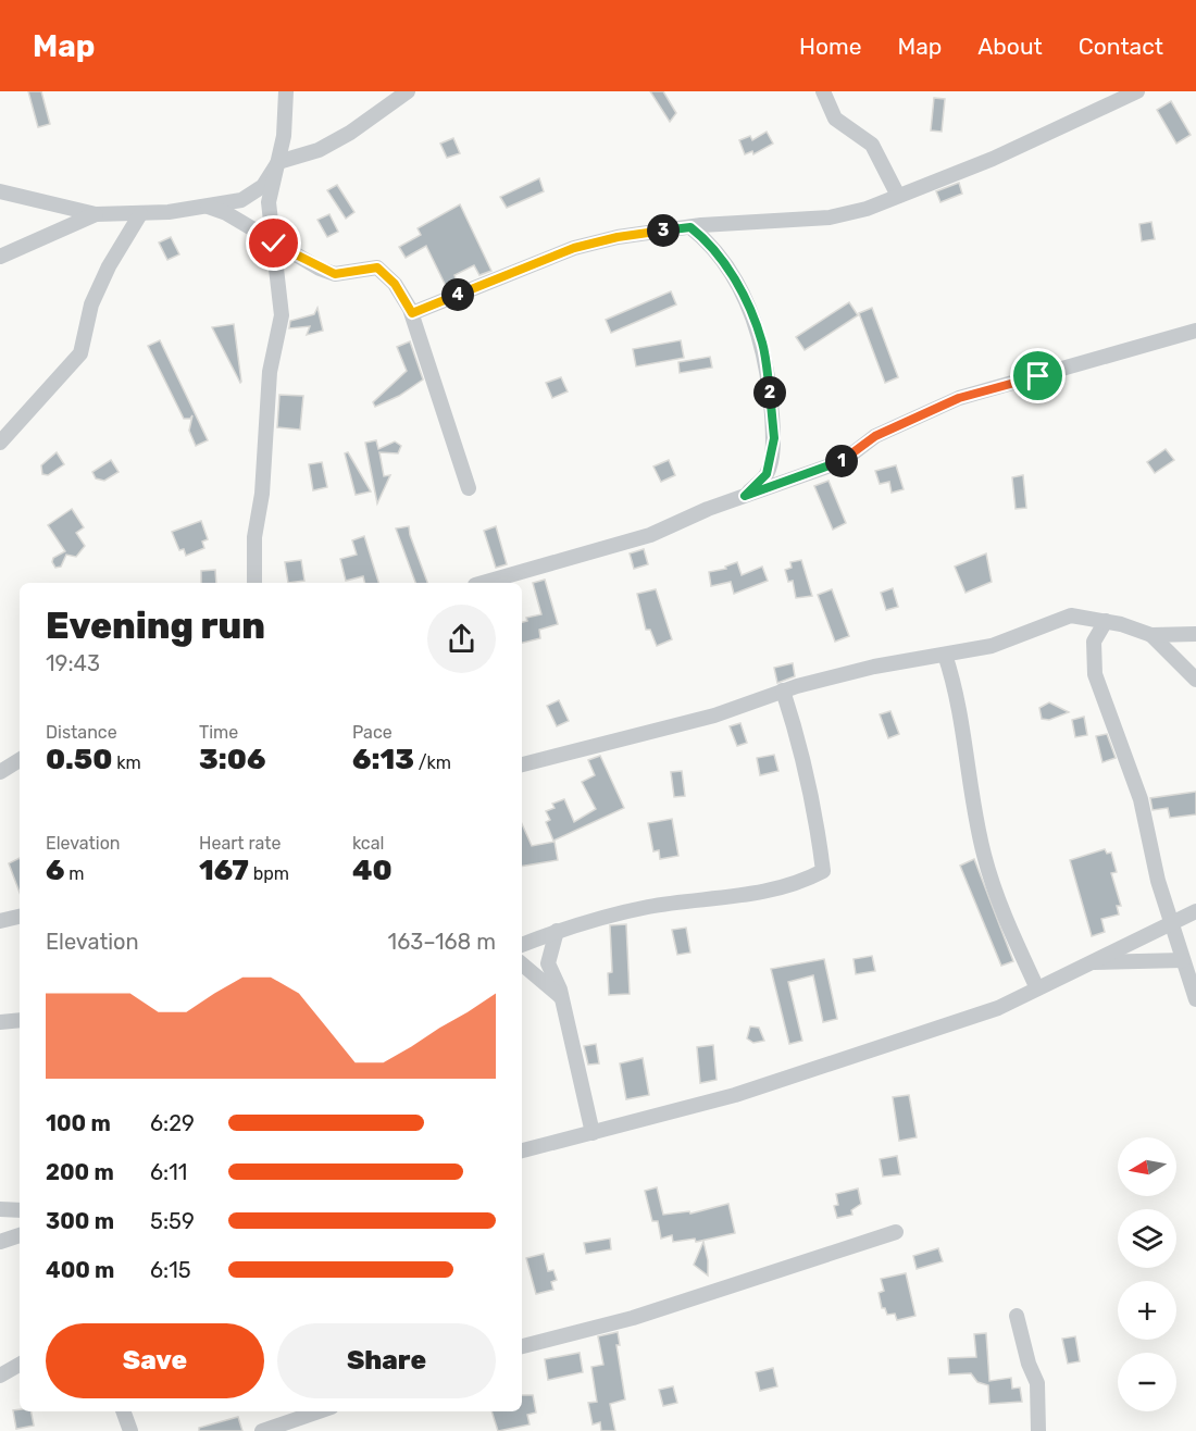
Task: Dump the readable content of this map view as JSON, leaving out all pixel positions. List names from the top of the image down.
{
  "north": "left",
  "page": {
    "header": "Map",
    "nav": [
      "Home",
      "Map",
      "About",
      "Contact"
    ],
    "pins": [
      "3",
      "4",
      "2",
      "1"
    ],
    "heading": ["Evening run", "19:43"],
    "stats": [
      ["Distance", "0.50 km"],
      ["Time", "3:06"],
      ["Pace", "6:13 /km"],
      ["Elevation", "6 m"],
      ["Heart rate", "167 bpm"],
      ["kcal", "40"]
    ],
    "chart": ["Elevation", "163–168 m"],
    "list": [
      {
        "name": "100 m",
        "note": "6:29"
      },
      {
        "name": "200 m",
        "note": "6:11"
      },
      {
        "name": "300 m",
        "note": "5:59"
      },
      {
        "name": "400 m",
        "note": "6:15"
      }
    ],
    "map_buttons": ["+", "−"],
    "buttons": ["Save", "Share"]
  }
}
